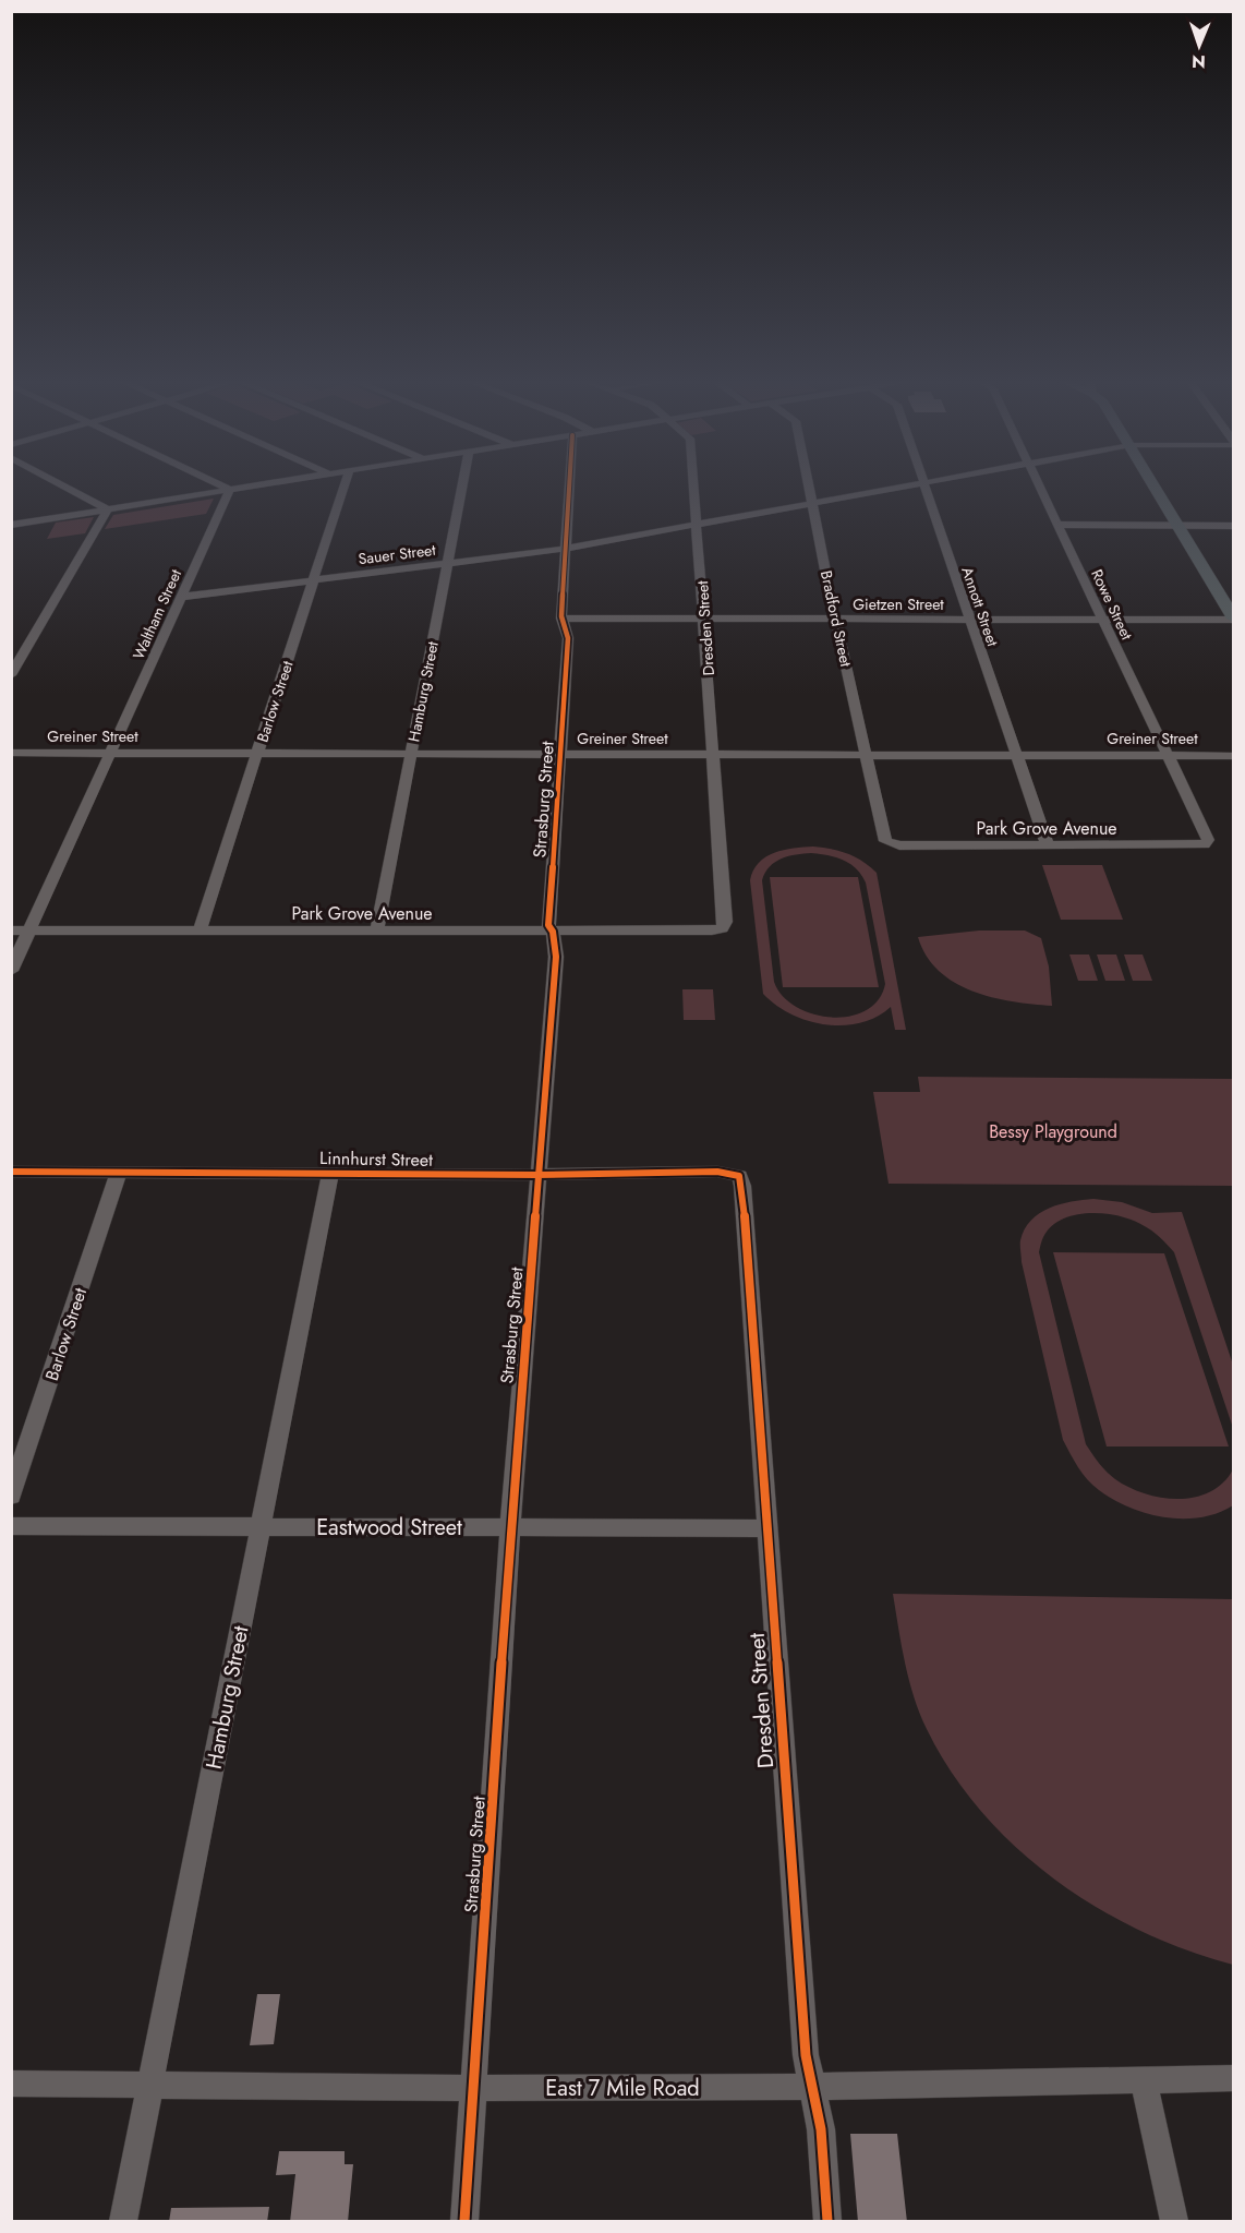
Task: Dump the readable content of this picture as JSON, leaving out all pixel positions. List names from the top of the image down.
{
  "streets": {
    "street": [
      "Sauer Street",
      "Gietzen Street",
      "Rowe Street",
      "Annott Street",
      "Waltham Street",
      "Bradford Street",
      "Dresden Street",
      "Hamburg Street",
      "Barlow Street",
      "Greiner Street",
      "Strasburg Street",
      "Park Grove Avenue",
      "Linnhurst Street",
      "Eastwood Street",
      "East 7 Mile Road"
    ]
  },
  "crossings": [
    ["Sauer Street", "Waltham Street"],
    ["Sauer Street", "Bradford Street"],
    ["Sauer Street", "Dresden Street"],
    ["Sauer Street", "Hamburg Street"],
    ["Sauer Street", "Barlow Street"],
    ["Sauer Street", "Strasburg Street"],
    ["Gietzen Street", "Rowe Street"],
    ["Gietzen Street", "Annott Street"],
    ["Gietzen Street", "Bradford Street"],
    ["Gietzen Street", "Dresden Street"],
    ["Gietzen Street", "Strasburg Street"],
    ["Rowe Street", "Greiner Street"],
    ["Rowe Street", "Park Grove Avenue"],
    ["Annott Street", "Greiner Street"],
    ["Annott Street", "Park Grove Avenue"],
    ["Waltham Street", "Greiner Street"],
    ["Waltham Street", "Park Grove Avenue"],
    ["Bradford Street", "Greiner Street"],
    ["Bradford Street", "Park Grove Avenue"],
    ["Dresden Street", "Greiner Street"],
    ["Dresden Street", "Park Grove Avenue"],
    ["Dresden Street", "Linnhurst Street"],
    ["Dresden Street", "Eastwood Street"],
    ["Dresden Street", "East 7 Mile Road"],
    ["Hamburg Street", "Greiner Street"],
    ["Hamburg Street", "Park Grove Avenue"],
    ["Hamburg Street", "Linnhurst Street"],
    ["Hamburg Street", "Eastwood Street"],
    ["Hamburg Street", "East 7 Mile Road"],
    ["Barlow Street", "Greiner Street"],
    ["Barlow Street", "Park Grove Avenue"],
    ["Barlow Street", "Linnhurst Street"],
    ["Greiner Street", "Strasburg Street"],
    ["Strasburg Street", "Park Grove Avenue"],
    ["Strasburg Street", "Linnhurst Street"],
    ["Strasburg Street", "Eastwood Street"],
    ["Strasburg Street", "East 7 Mile Road"]
  ],
  "parks": ["Bessy Playground"],
  "north": "bottom"
}
